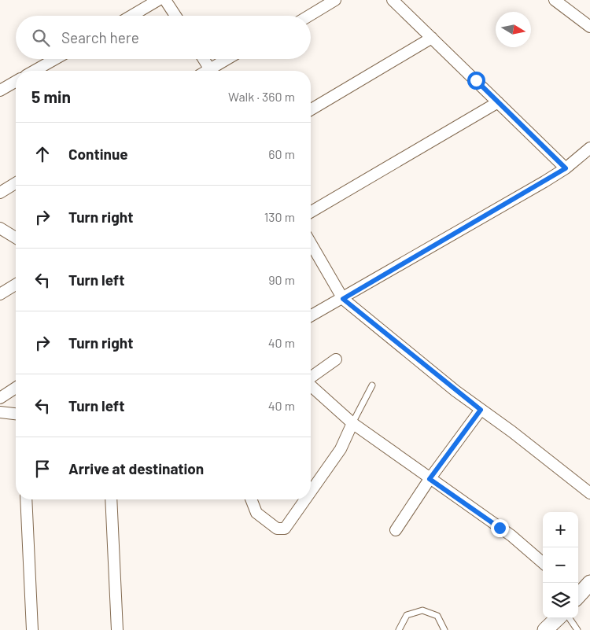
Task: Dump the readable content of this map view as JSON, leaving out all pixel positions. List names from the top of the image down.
{
  "north": "right",
  "page": {
    "search": "Search here",
    "heading": ["5 min", "Walk · 360 m"],
    "list": [
      ["Continue", "60 m"],
      ["Turn right", "130 m"],
      ["Turn left", "90 m"],
      ["Turn right", "40 m"],
      ["Turn left", "40 m"],
      "Arrive at destination"
    ],
    "map_buttons": ["+", "−"]
  }
}
